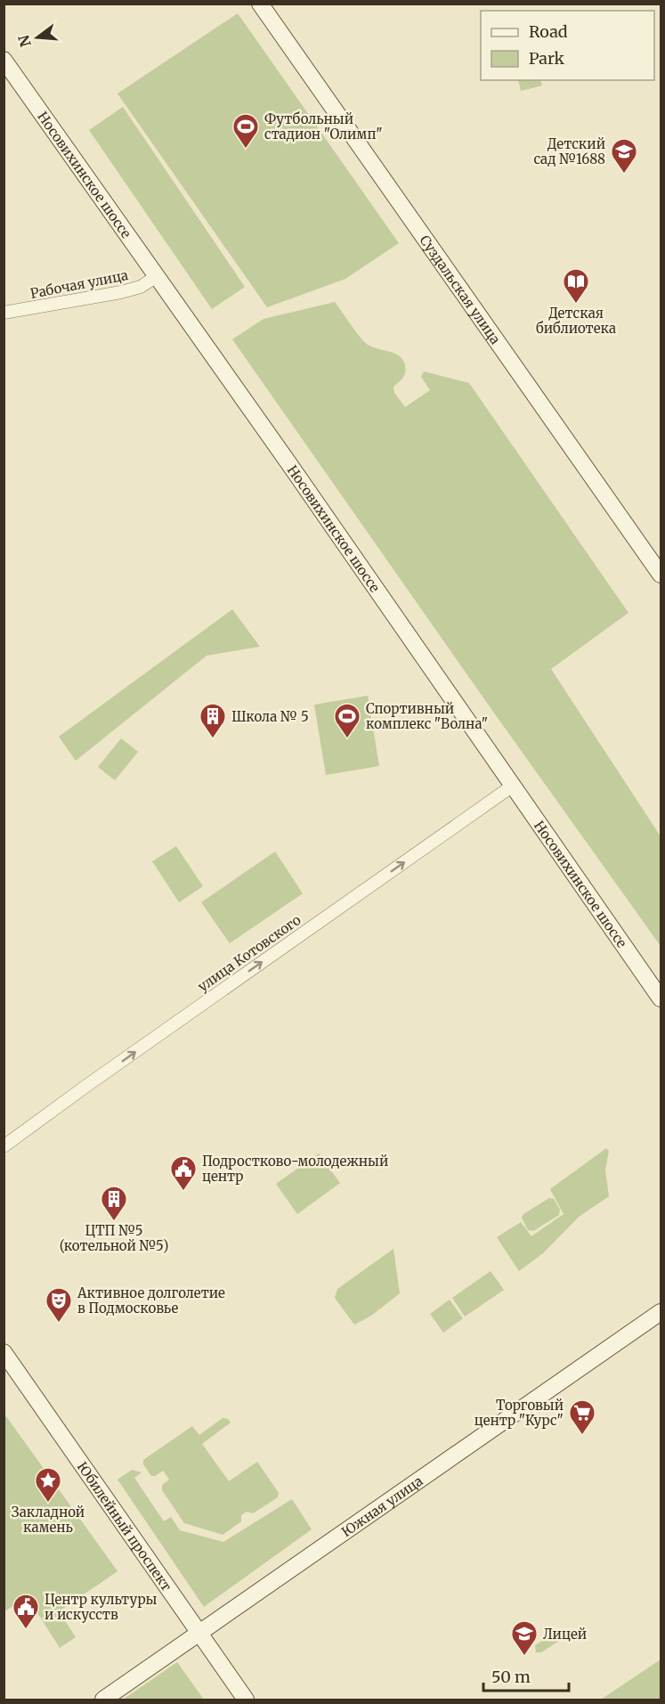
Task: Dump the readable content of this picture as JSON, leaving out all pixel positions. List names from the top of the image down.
{
  "streets": {
    "street": [
      "Носовихинское шоссе",
      "Рабочая улица",
      "Суздальская улица",
      "улица Котовского",
      "Южная улица",
      "Юбилейный проспект"
    ]
  },
  "crossings": [
    ["Носовихинское шоссе", "Рабочая улица"],
    ["Носовихинское шоссе", "улица Котовского"],
    ["Южная улица", "Юбилейный проспект"]
  ],
  "one_way": ["улица Котовского"],
  "places": {
    "sports": ["Футбольный стадион \"Олимп\"", "Спортивный комплекс \"Волна\""],
    "school or university": ["Детский сад №1688", "Лицей"],
    "library": ["Детская библиотека"],
    "building": ["Школа № 5", "ЦТП №5 (котельной №5)"],
    "public building": ["Подростково-молодежный центр", "Центр культуры и искусств"],
    "theatre": ["Активное долголетие в Подмосковье"],
    "supermarket": ["Торговый центр \"Курс\""],
    "place": ["Закладной камень"]
  },
  "legend": ["Road", "Park"],
  "scale_bar": "50 m",
  "north": "left"
}
